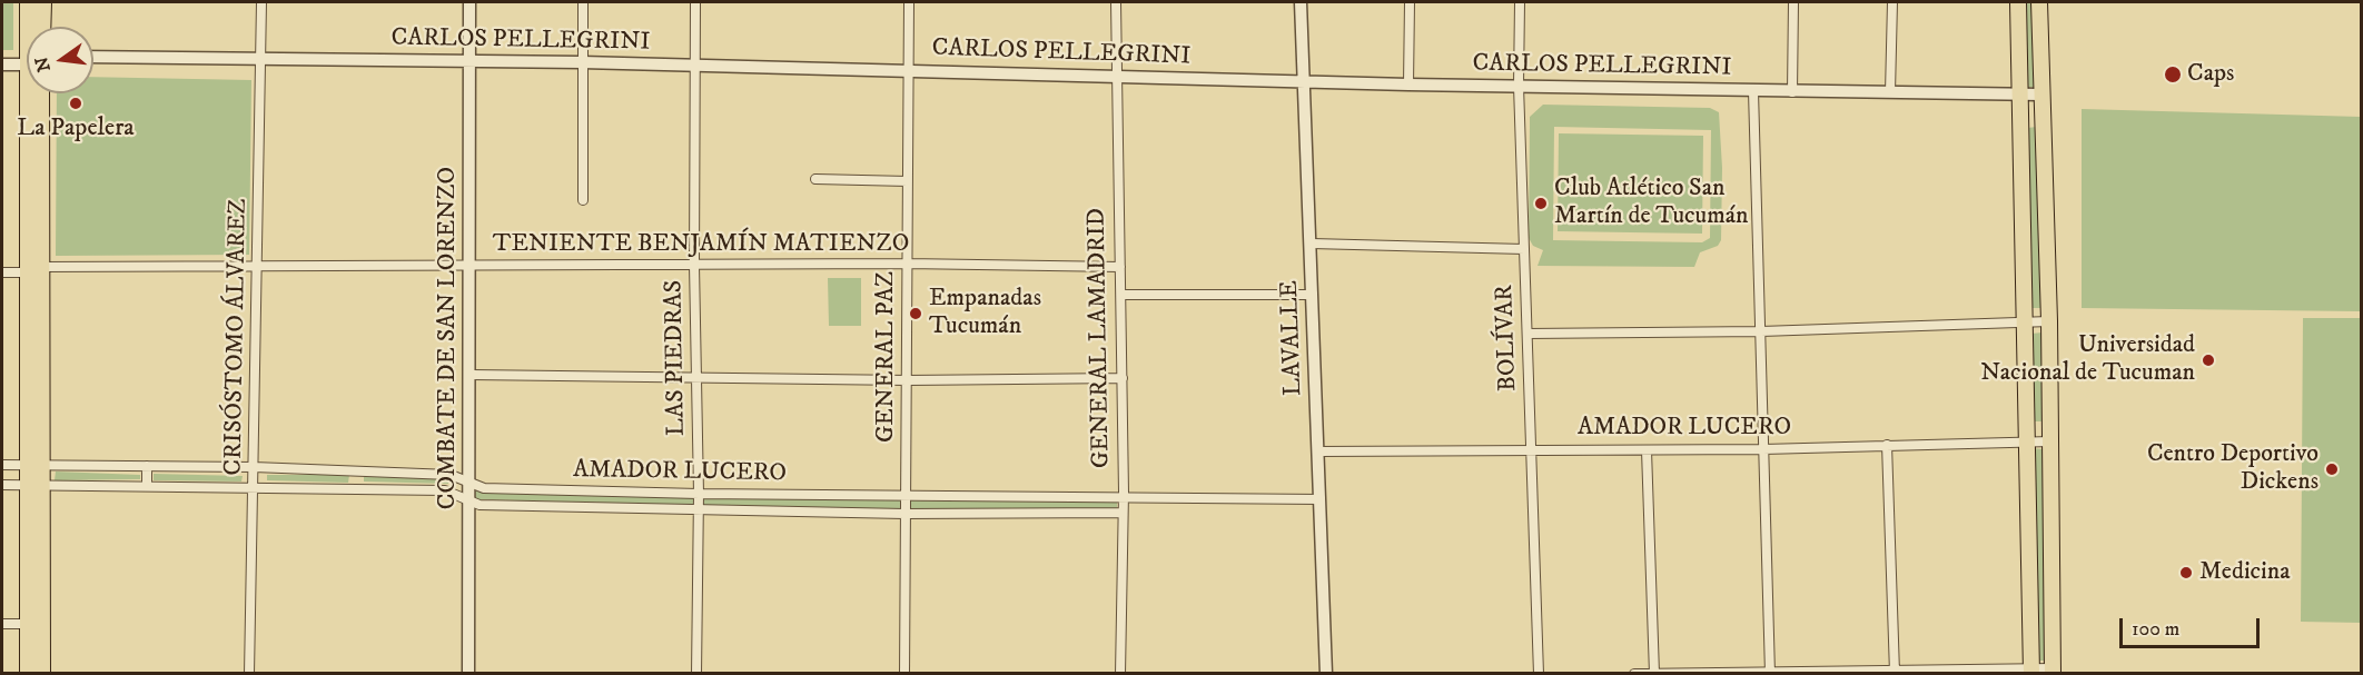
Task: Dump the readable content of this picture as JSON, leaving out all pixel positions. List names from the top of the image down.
{
  "streets": {
    "street": [
      "CARLOS PELLEGRINI",
      "TENIENTE BENJAMÍN MATIENZO",
      "CRISÓSTOMO ÁLVAREZ",
      "COMBATE DE SAN LORENZO",
      "GENERAL LAMADRID",
      "LAVALLE",
      "BOLÍVAR",
      "GENERAL PAZ",
      "LAS PIEDRAS",
      "AMADOR LUCERO"
    ]
  },
  "crossings": [
    ["CARLOS PELLEGRINI", "CRISÓSTOMO ÁLVAREZ"],
    ["CARLOS PELLEGRINI", "COMBATE DE SAN LORENZO"],
    ["CARLOS PELLEGRINI", "GENERAL LAMADRID"],
    ["CARLOS PELLEGRINI", "LAVALLE"],
    ["CARLOS PELLEGRINI", "BOLÍVAR"],
    ["CARLOS PELLEGRINI", "GENERAL PAZ"],
    ["CARLOS PELLEGRINI", "LAS PIEDRAS"],
    ["TENIENTE BENJAMÍN MATIENZO", "CRISÓSTOMO ÁLVAREZ"],
    ["TENIENTE BENJAMÍN MATIENZO", "COMBATE DE SAN LORENZO"],
    ["TENIENTE BENJAMÍN MATIENZO", "GENERAL LAMADRID"],
    ["TENIENTE BENJAMÍN MATIENZO", "GENERAL PAZ"],
    ["TENIENTE BENJAMÍN MATIENZO", "LAS PIEDRAS"],
    ["CRISÓSTOMO ÁLVAREZ", "AMADOR LUCERO"],
    ["COMBATE DE SAN LORENZO", "AMADOR LUCERO"],
    ["GENERAL LAMADRID", "AMADOR LUCERO"],
    ["LAVALLE", "AMADOR LUCERO"],
    ["BOLÍVAR", "AMADOR LUCERO"],
    ["GENERAL PAZ", "AMADOR LUCERO"],
    ["LAS PIEDRAS", "AMADOR LUCERO"]
  ],
  "places": [
    "Caps",
    "La Papelera",
    "Club Atlético San Martín de Tucumán",
    "Empanadas Tucumán",
    "Universidad Nacional de Tucuman",
    "Centro Deportivo Dickens",
    "Medicina"
  ],
  "scale_bar": "100 m",
  "north": "left"
}
